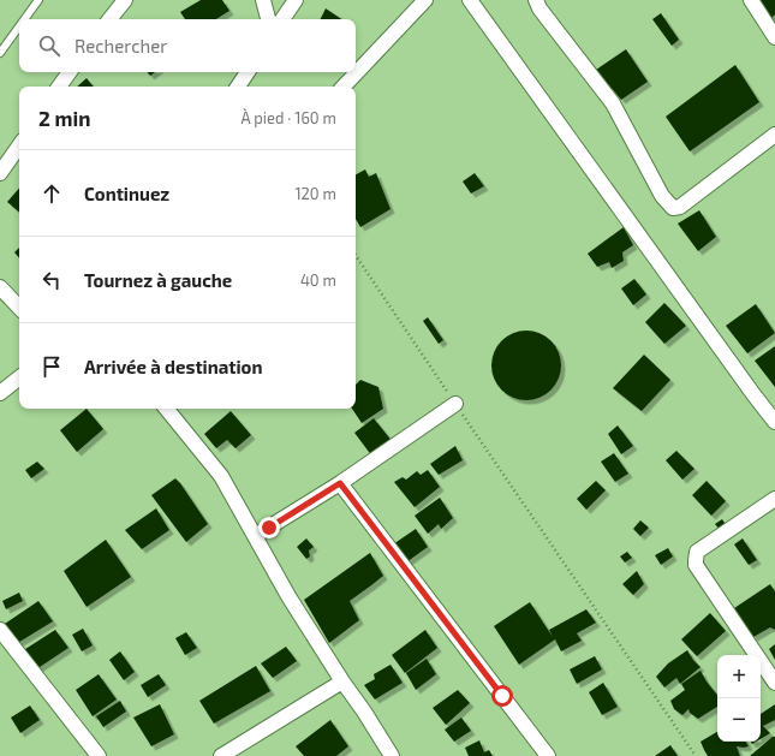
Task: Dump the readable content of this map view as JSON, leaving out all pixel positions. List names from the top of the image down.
{
  "page": {
    "search": "Rechercher",
    "heading": ["2 min", "À pied · 160 m"],
    "list": [
      ["Continuez", "120 m"],
      ["Tournez à gauche", "40 m"],
      "Arrivée à destination"
    ],
    "map_buttons": ["+", "−"]
  }
}
